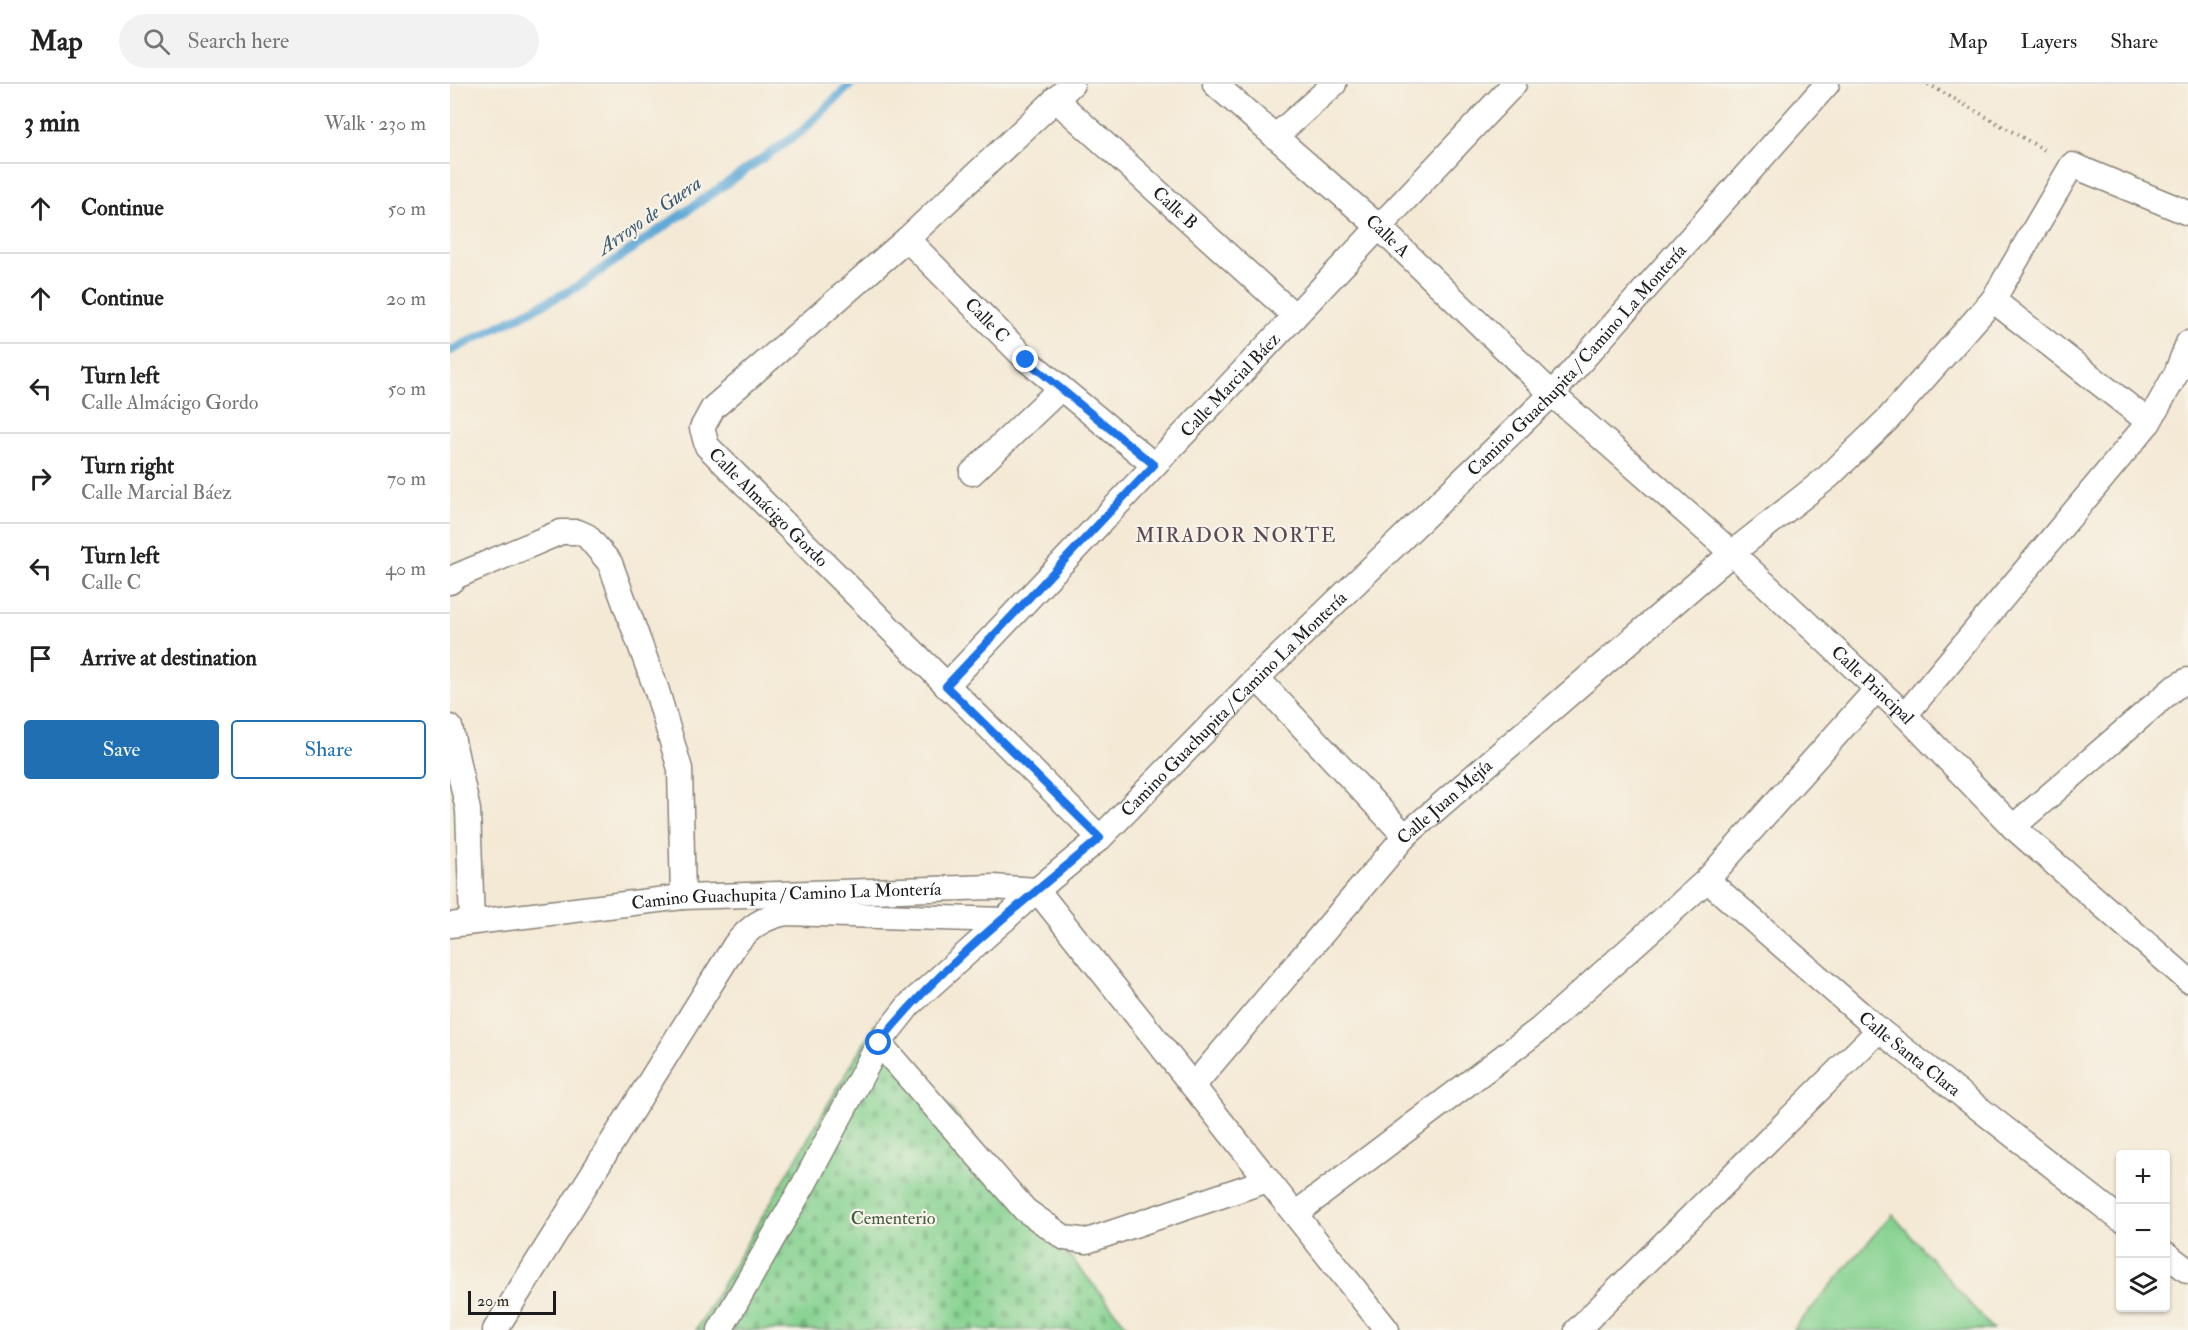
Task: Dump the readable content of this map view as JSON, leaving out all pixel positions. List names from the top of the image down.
{
  "streets": {
    "street": [
      "Calle B",
      "Calle A",
      "Calle C",
      "Camino Guachupita / Camino La Montería",
      "Calle Marcial Báez",
      "Calle Almácigo Gordo",
      "Calle Principal",
      "Calle Juan Mejía",
      "Calle Santa Clara"
    ]
  },
  "crossings": [
    ["Calle B", "Calle Marcial Báez"],
    ["Calle B", "Calle Almácigo Gordo"],
    ["Calle A", "Camino Guachupita / Camino La Montería"],
    ["Calle A", "Calle Marcial Báez"],
    ["Calle A", "Calle Principal"],
    ["Calle C", "Calle Marcial Báez"],
    ["Calle C", "Calle Almácigo Gordo"],
    ["Camino Guachupita / Camino La Montería", "Calle Almácigo Gordo"],
    ["Camino Guachupita / Camino La Montería", "Calle Principal"],
    ["Calle Marcial Báez", "Calle Almácigo Gordo"],
    ["Calle Principal", "Calle Juan Mejía"]
  ],
  "districts": ["MIRADOR NORTE"],
  "water": ["Arroyo de Guera"],
  "parks": ["Cementerio"],
  "scale_bar": "20 m",
  "page": {
    "header": "Map",
    "search": "Search here",
    "nav": ["Map", "Layers", "Share"],
    "heading": ["3 min", "Walk · 230 m"],
    "list": [
      ["Continue", "50 m"],
      ["Continue", "20 m"],
      ["Turn left", "Calle Almácigo Gordo", "50 m"],
      ["Turn right", "Calle Marcial Báez", "70 m"],
      ["Turn left", "Calle C", "40 m"],
      "Arrive at destination"
    ],
    "buttons": ["Save", "Share"],
    "map_buttons": ["+", "−"],
    "scale": "20 m"
  }
}
